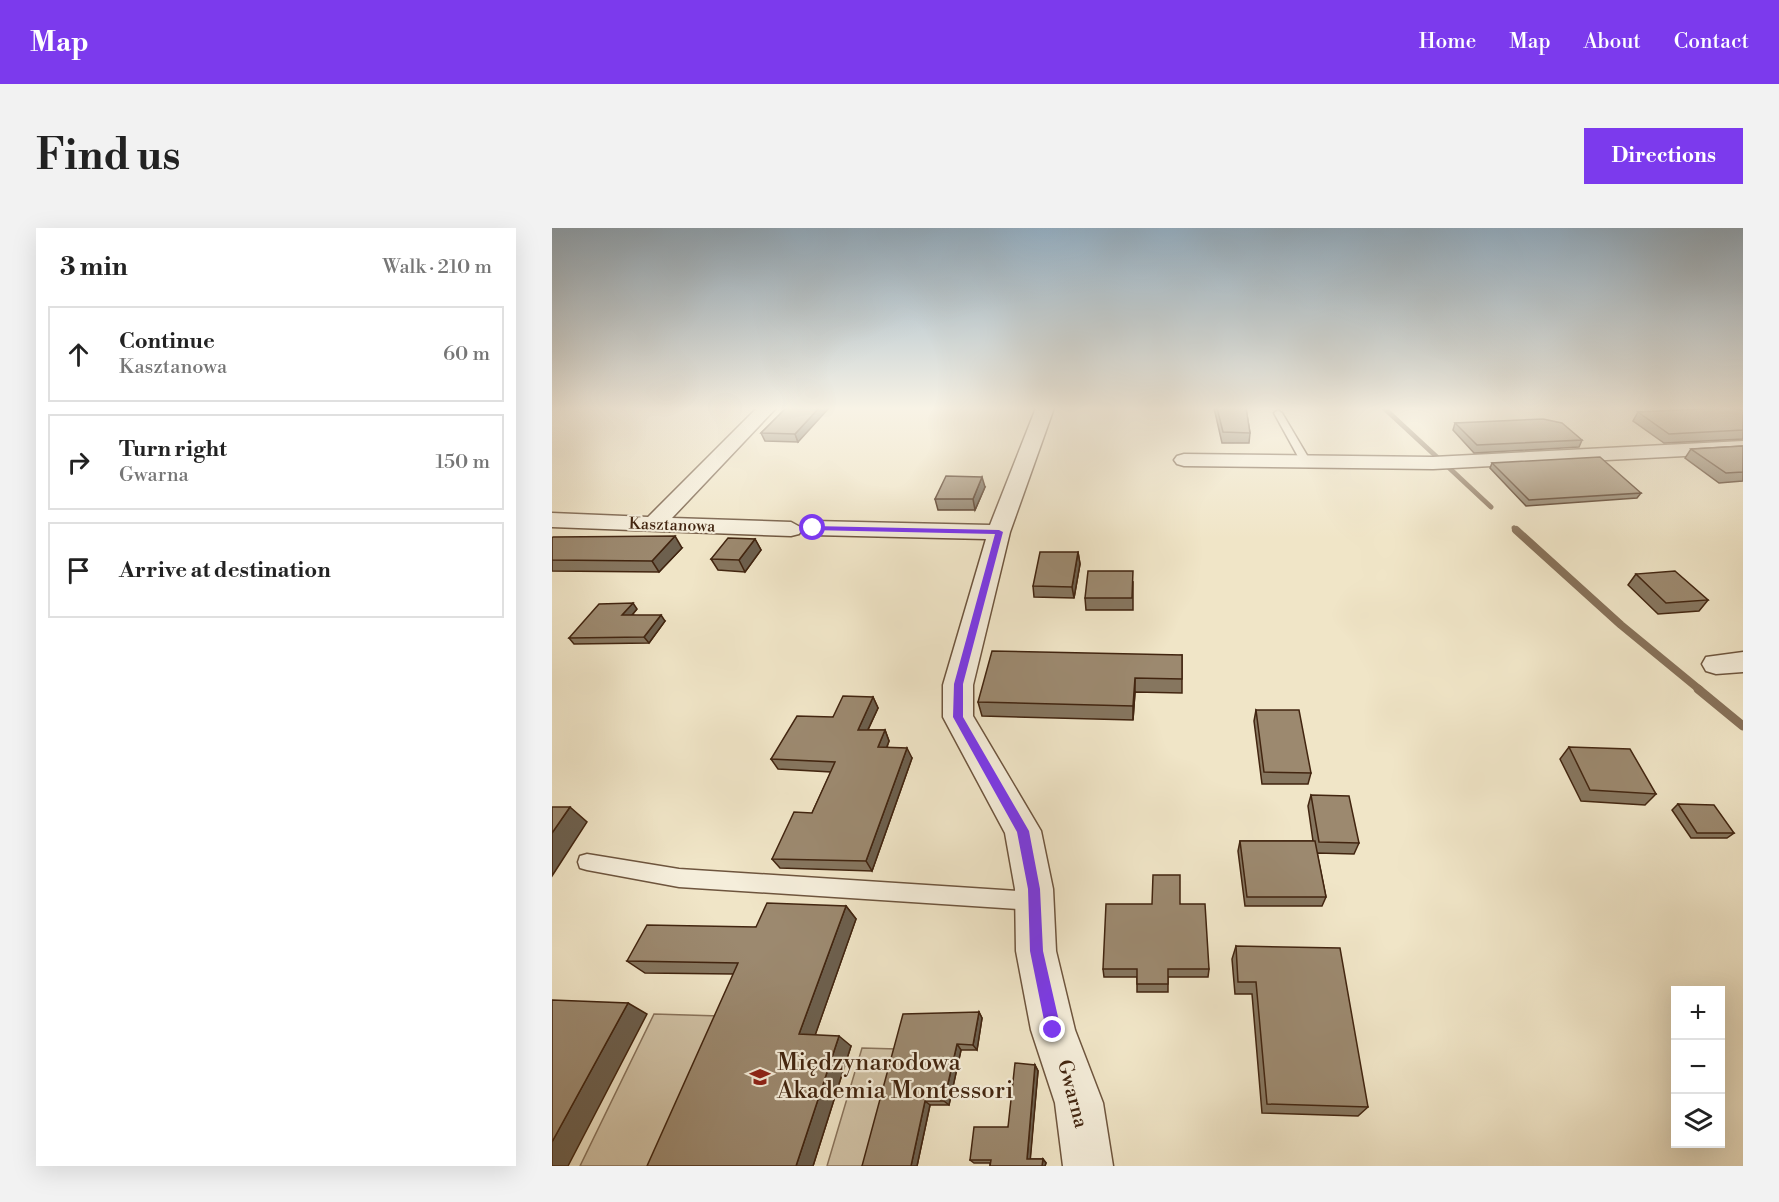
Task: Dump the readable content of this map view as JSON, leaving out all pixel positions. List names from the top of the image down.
{
  "streets": {
    "street": ["Kasztanowa", "Gwarna"]
  },
  "crossings": [
    ["Kasztanowa", "Gwarna"]
  ],
  "places": {
    "school or university": ["Międzynarodowa Akademia Montessori"]
  },
  "page": {
    "header": "Map",
    "nav": [
      "Home",
      "Map",
      "About",
      "Contact"
    ],
    "buttons": "Directions",
    "title": "Find us",
    "heading": ["3 min", "Walk · 210 m"],
    "list": [
      ["Continue", "Kasztanowa", "60 m"],
      ["Turn right", "Gwarna", "150 m"],
      "Arrive at destination"
    ],
    "map_buttons": ["+", "−"]
  }
}
